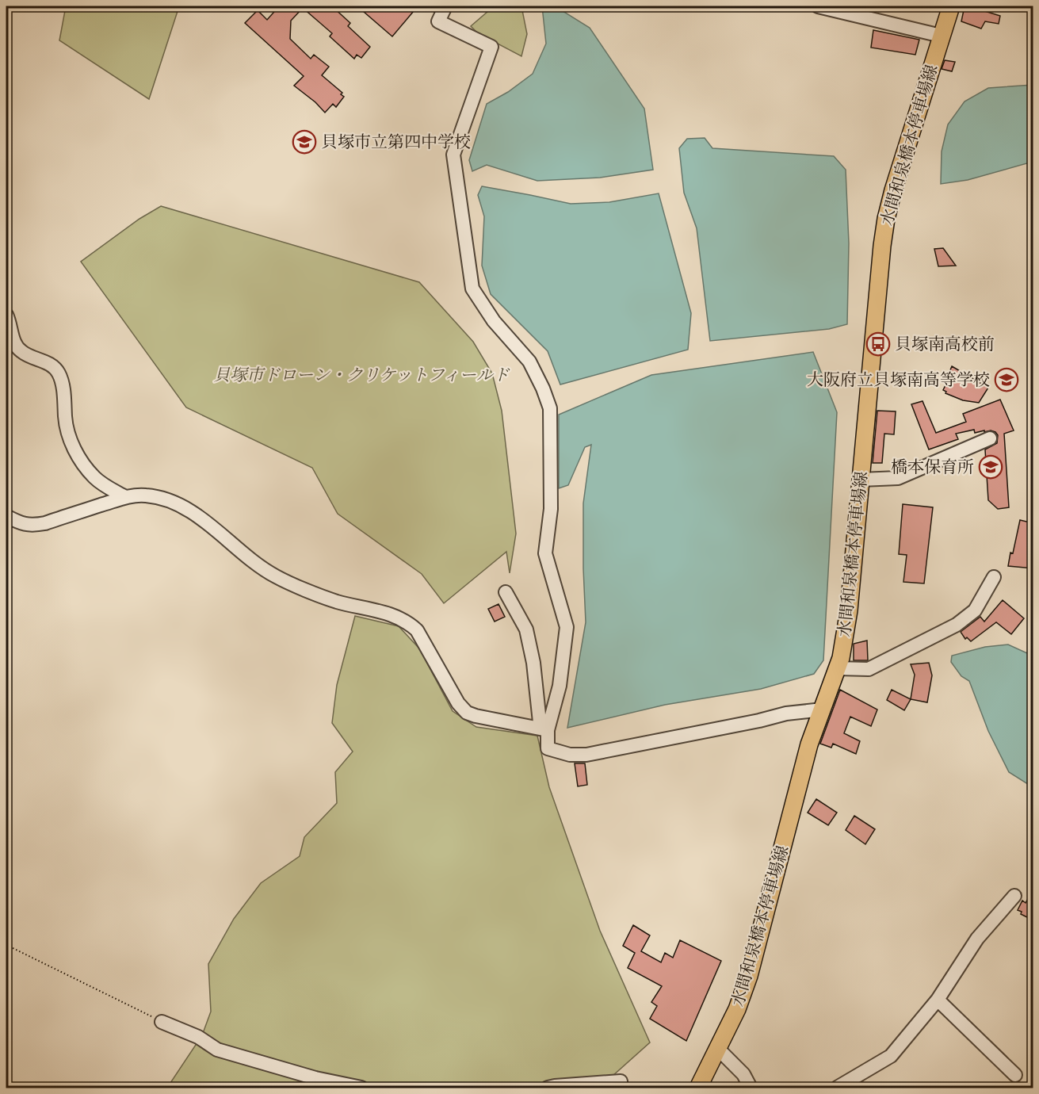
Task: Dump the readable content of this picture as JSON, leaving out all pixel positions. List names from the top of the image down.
{
  "streets": {
    "main road": ["水間和泉橋本停車場線"]
  },
  "parks": ["貝塚市ドローン・クリケットフィールド"],
  "places": {
    "school or university": ["貝塚市立第四中学校", "大阪府立貝塚南高等学校", "橋本保育所"],
    "bus stop": ["貝塚南高校前"]
  }
}
